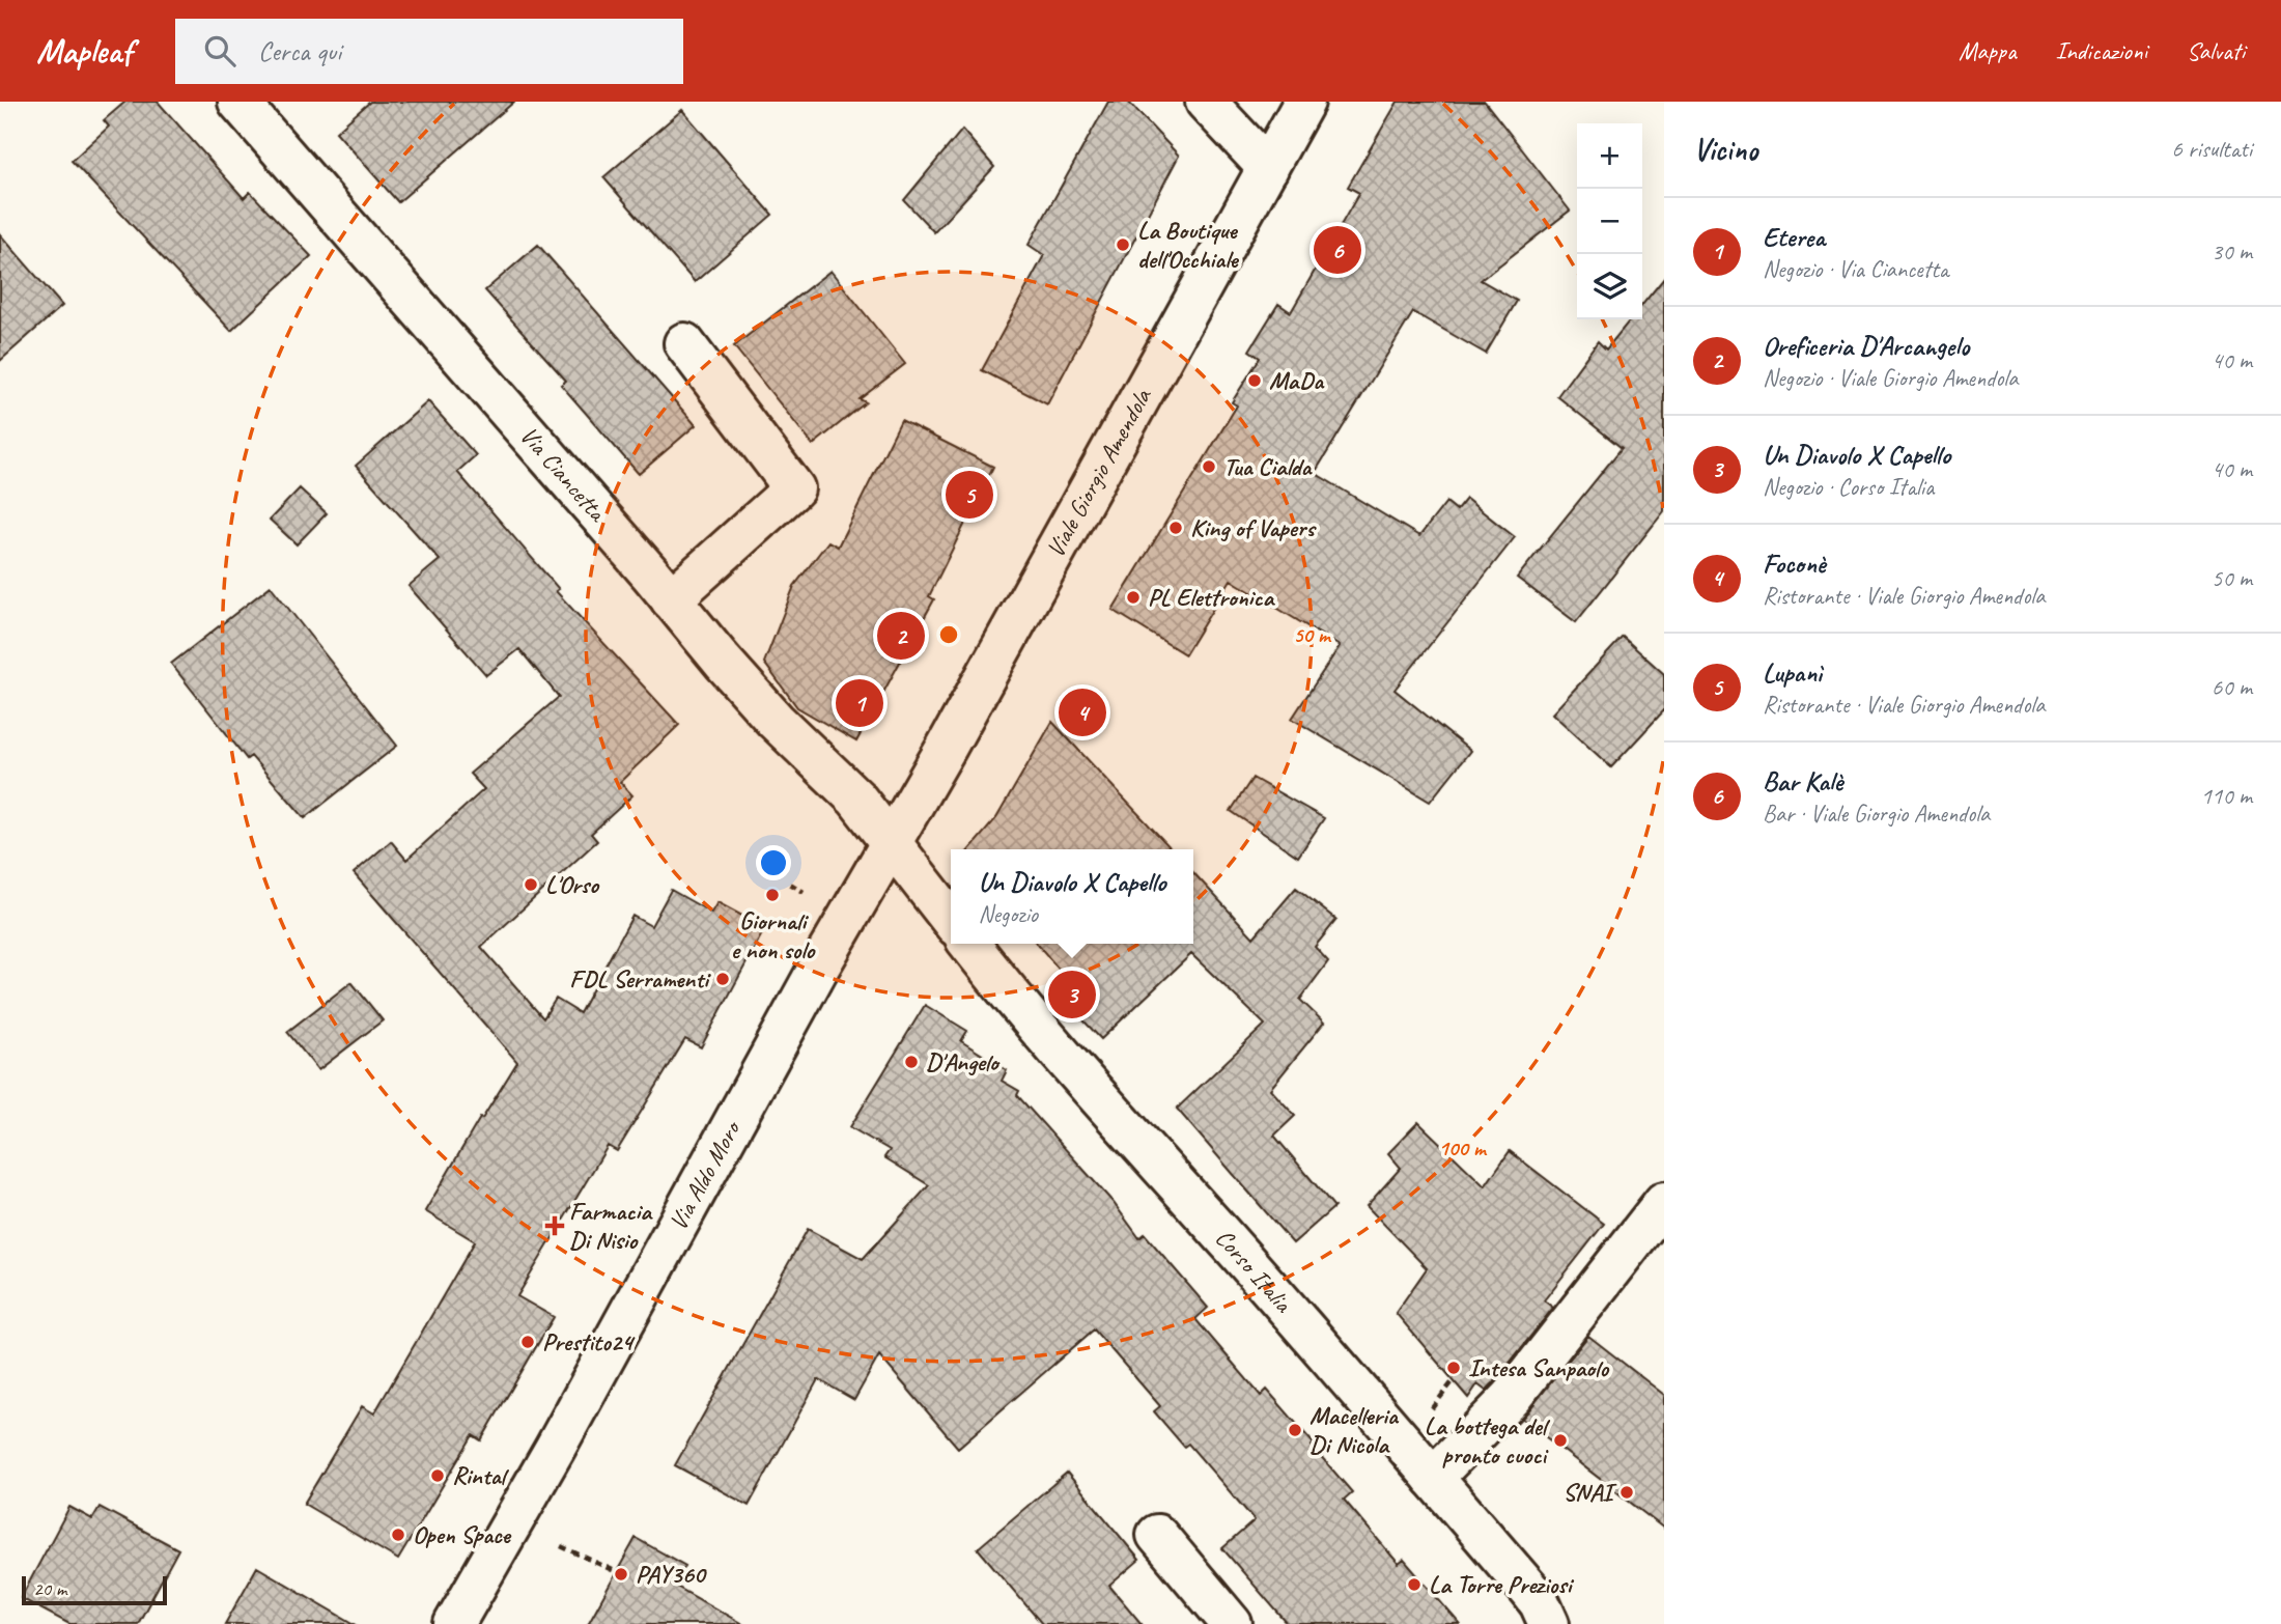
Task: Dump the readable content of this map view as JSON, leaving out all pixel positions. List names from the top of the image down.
{
  "streets": {
    "street": [
      "Viale Giorgio Amendola",
      "Via Ciancetta",
      "Via Aldo Moro",
      "Corso Italia"
    ]
  },
  "crossings": [
    ["Viale Giorgio Amendola", "Via Ciancetta"],
    ["Viale Giorgio Amendola", "Via Aldo Moro"],
    ["Via Ciancetta", "Via Aldo Moro"]
  ],
  "places": {
    "other": [
      "La Boutique dell'Occhiale",
      "MaDa",
      "Tua Cialda",
      "King of Vapers",
      "PL Elettronica",
      "L'Orso",
      "Giornali e non solo",
      "FDL Serramenti",
      "D'Angelo",
      "Prestito24",
      "Intesa Sanpaolo",
      "Macelleria Di Nicola",
      "La bottega del pronto cuoci",
      "Rintal",
      "SNAI",
      "Open Space",
      "PAY360",
      "La Torre Preziosi"
    ],
    "health": ["Farmacia Di Nisio"]
  },
  "scale_bar": "20 m",
  "page": {
    "header": "Mapleaf",
    "search": "Cerca qui",
    "nav": ["Mappa", "Indicazioni", "Salvati"],
    "heading": ["Vicino", "6 risultati"],
    "map_buttons": ["+", "−"],
    "list": [
      {
        "mark": "1",
        "name": "Eterea",
        "note": "Negozio · Via Ciancetta",
        "value": "30 m"
      },
      {
        "mark": "2",
        "name": "Oreficeria D'Arcangelo",
        "note": "Negozio · Viale Giorgio Amendola",
        "value": "40 m"
      },
      {
        "mark": "3",
        "name": "Un Diavolo X Capello",
        "note": "Negozio · Corso Italia",
        "value": "40 m"
      },
      {
        "mark": "4",
        "name": "Foconè",
        "note": "Ristorante · Viale Giorgio Amendola",
        "value": "50 m"
      },
      {
        "mark": "5",
        "name": "Lupanì",
        "note": "Ristorante · Viale Giorgio Amendola",
        "value": "60 m"
      },
      {
        "mark": "6",
        "name": "Bar Kalè",
        "note": "Bar · Viale Giorgio Amendola",
        "value": "110 m"
      }
    ],
    "pins": [
      "6",
      "5",
      "2",
      "1",
      "4",
      "3"
    ],
    "popup": ["Un Diavolo X Capello", "Negozio"],
    "scale": "20 m"
  },
  "rings": ["50 m", "100 m"]
}
